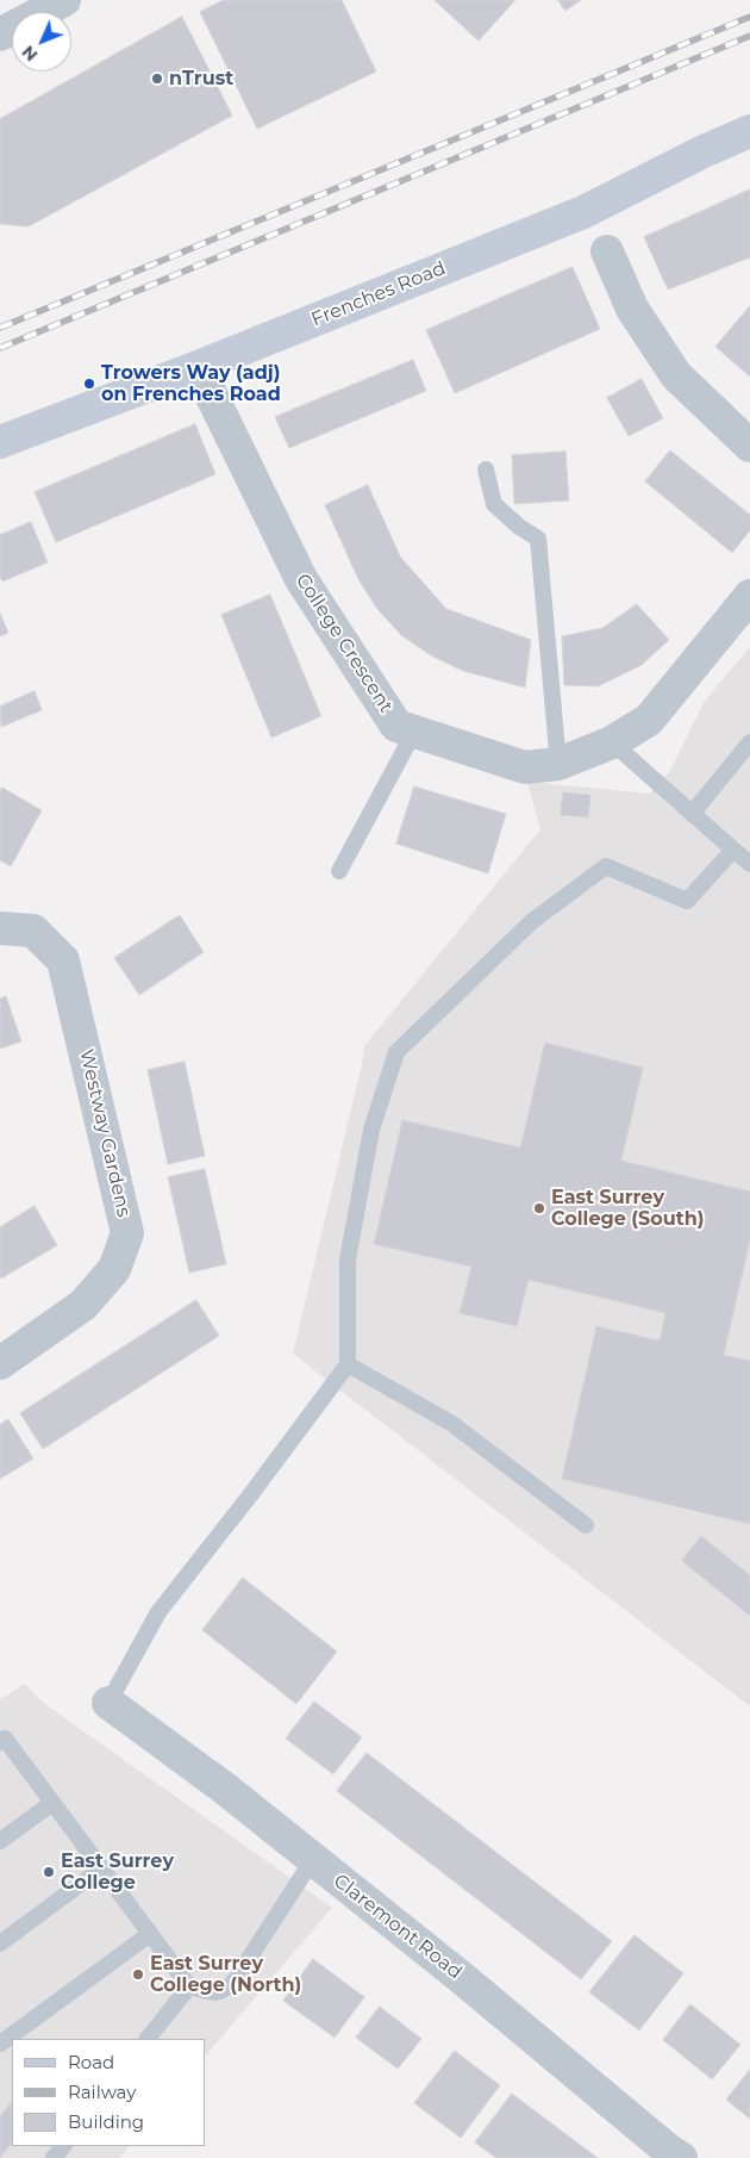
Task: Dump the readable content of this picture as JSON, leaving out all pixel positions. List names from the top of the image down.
{
  "streets": {
    "street": [
      "Frenches Road",
      "College Crescent",
      "Westway Gardens",
      "Claremont Road"
    ]
  },
  "crossings": [
    ["Frenches Road", "College Crescent"]
  ],
  "places": [
    "nTrust",
    "Trowers Way (adj) on Frenches Road",
    "East Surrey College (South)",
    "East Surrey College",
    "East Surrey College (North)"
  ],
  "legend": ["Road", "Railway", "Building"],
  "north": "bottom left"
}
